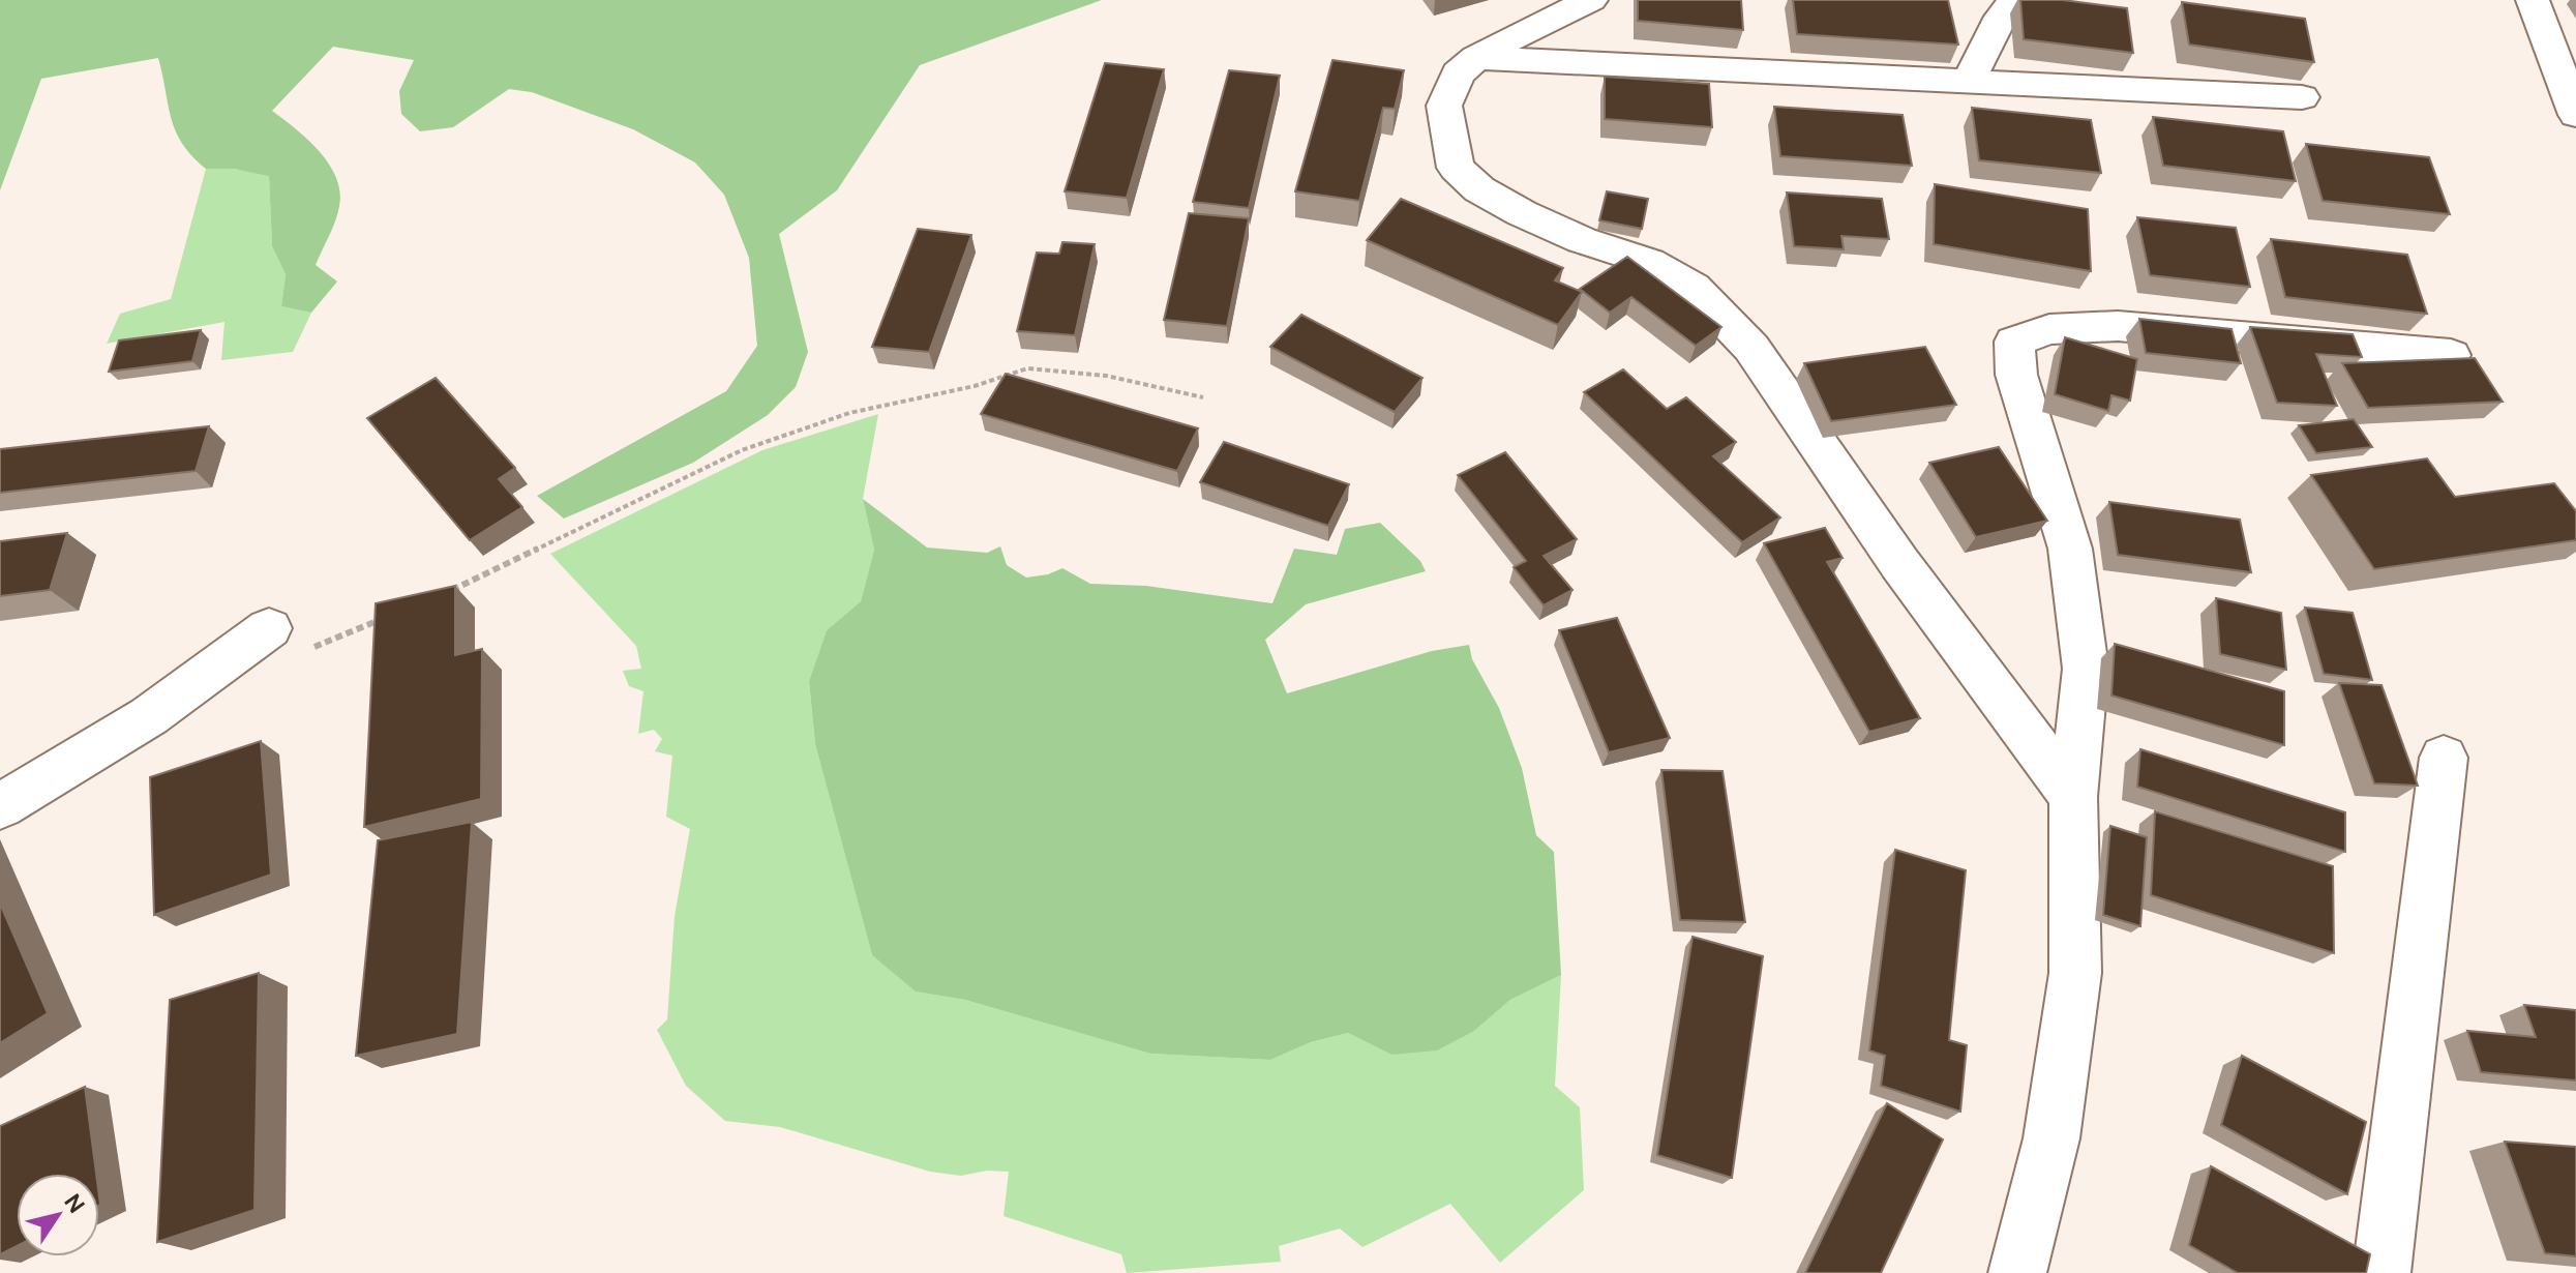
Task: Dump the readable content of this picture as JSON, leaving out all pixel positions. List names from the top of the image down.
{
  "north": "top right"
}
